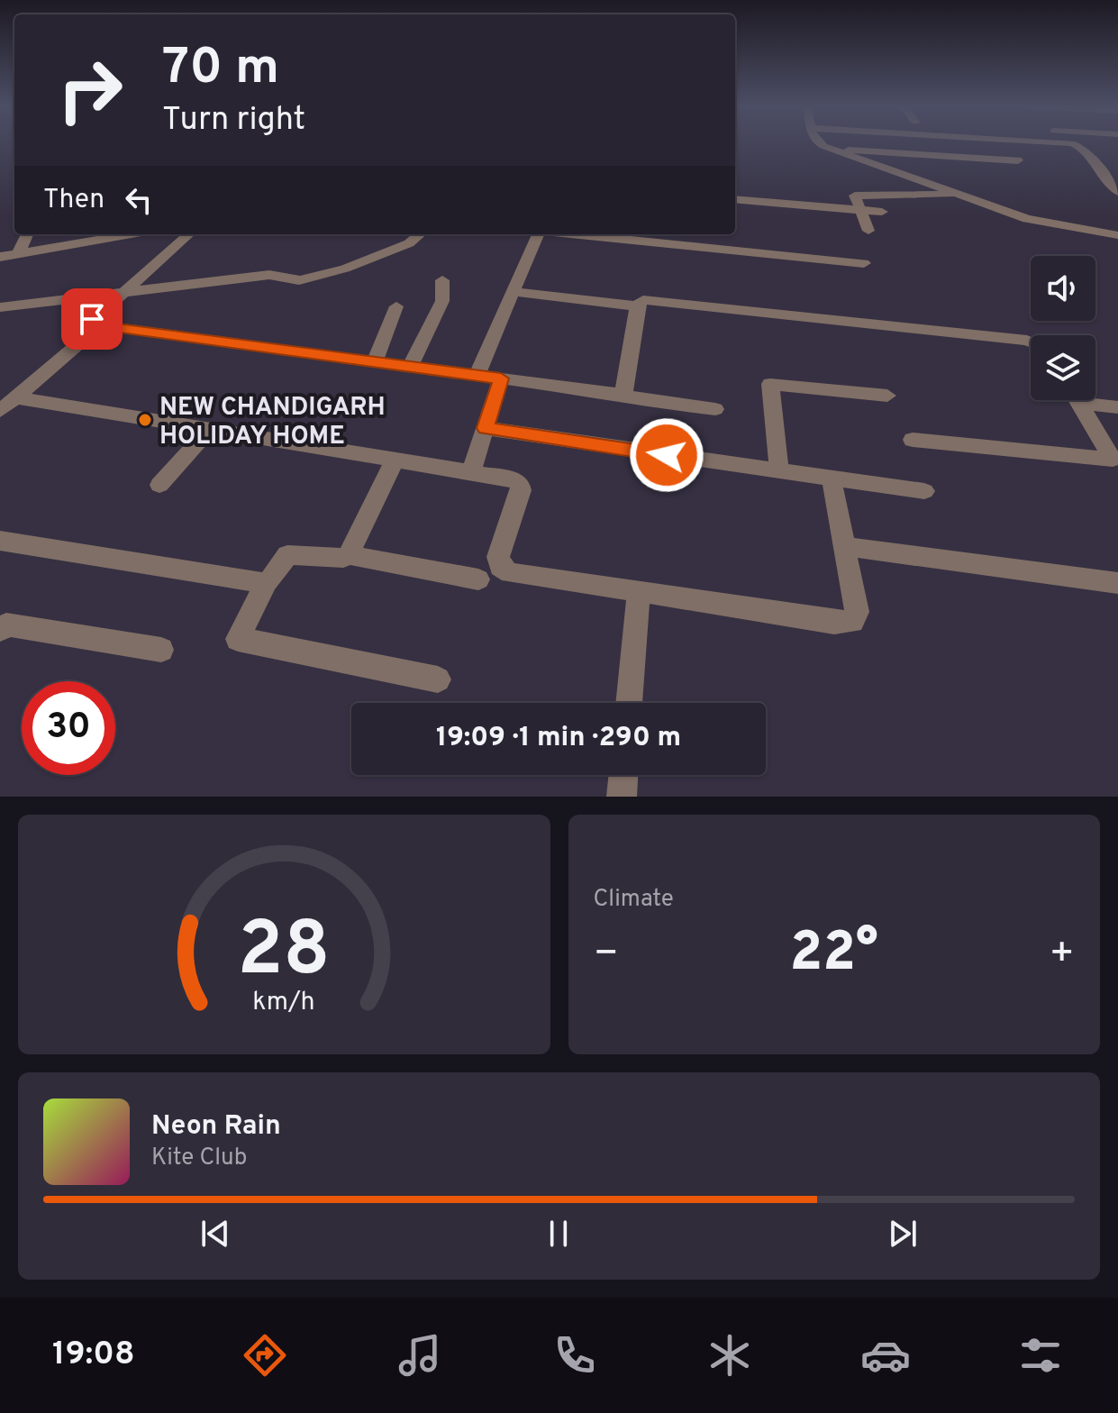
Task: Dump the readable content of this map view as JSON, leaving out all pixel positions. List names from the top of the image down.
{
  "places": ["NEW CHANDIGARH HOLIDAY HOME"],
  "page": {
    "turn": ["70 m", "Turn right"],
    "then": "Then",
    "limit": "30",
    "trip": "19:09 · 1 min · 290 m",
    "tile": "Climate",
    "heat": ["−", "22°", "+"],
    "song": ["Neon Rain", "Kite Club"],
    "tabs": "19:08",
    "gauge": ["28", "km/h"]
  }
}
